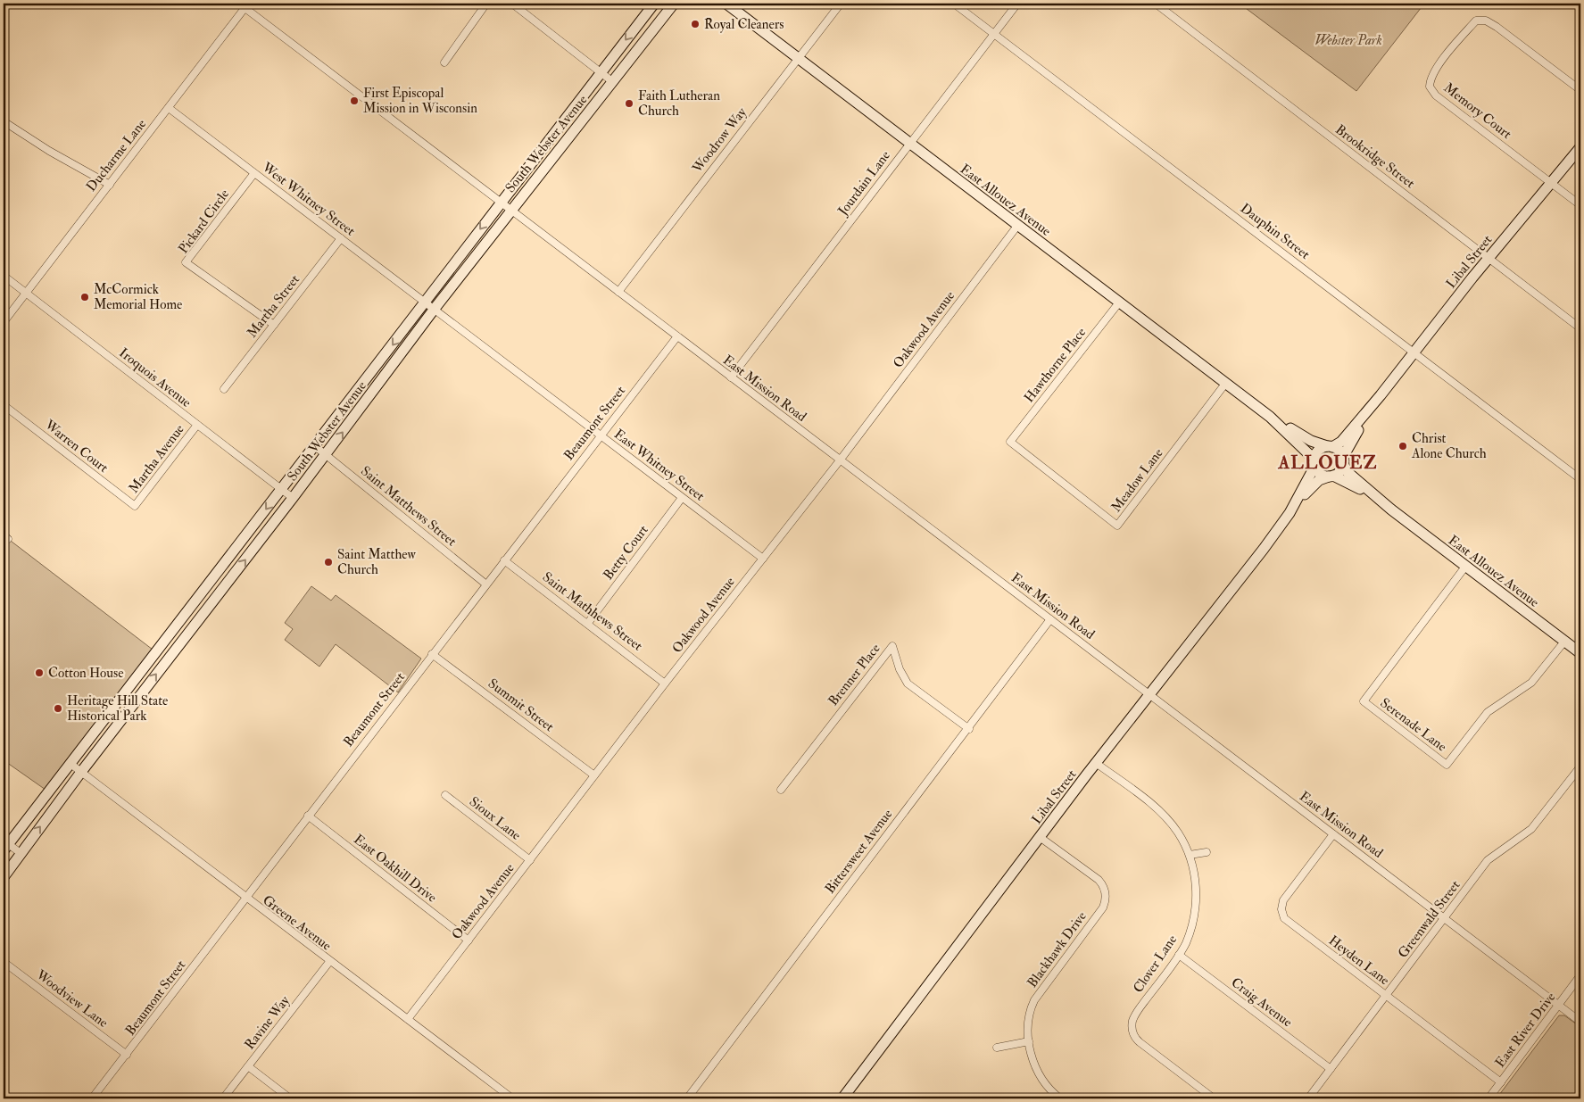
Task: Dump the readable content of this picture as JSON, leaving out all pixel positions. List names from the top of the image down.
{
  "streets": {
    "street": [
      "Memory Court",
      "Woodrow Way",
      "South Webster Avenue",
      "Ducharme Lane",
      "Brookridge Street",
      "Jourdain Lane",
      "West Whitney Street",
      "East Allouez Avenue",
      "Pickard Circle",
      "Dauphin Street",
      "Libal Street",
      "Martha Street",
      "Oakwood Avenue",
      "Hawthorne Place",
      "Iroquois Avenue",
      "East Mission Road",
      "Beaumont Street",
      "Warren Court",
      "Martha Avenue",
      "East Whitney Street",
      "Meadow Lane",
      "Saint Matthews Street",
      "Betty Court",
      "Saint Mathhews Street",
      "Brenner Place",
      "Summit Street",
      "Serenade Lane",
      "Sioux Lane",
      "Bittersweet Avenue",
      "East Oakhill Drive",
      "Greenwald Street",
      "Greene Avenue",
      "Blackhawk Drive",
      "Heyden Lane",
      "Clover Lane",
      "Woodview Lane",
      "Craig Avenue",
      "Ravine Way",
      "East River Drive"
    ]
  },
  "crossings": [
    ["Memory Court", "Libal Street"],
    ["Woodrow Way", "East Allouez Avenue"],
    ["Woodrow Way", "East Mission Road"],
    ["South Webster Avenue", "West Whitney Street"],
    ["South Webster Avenue", "Iroquois Avenue"],
    ["South Webster Avenue", "East Mission Road"],
    ["South Webster Avenue", "East Whitney Street"],
    ["South Webster Avenue", "Saint Matthews Street"],
    ["South Webster Avenue", "Greene Avenue"],
    ["Ducharme Lane", "West Whitney Street"],
    ["Ducharme Lane", "Iroquois Avenue"],
    ["Ducharme Lane", "East Mission Road"],
    ["Brookridge Street", "Libal Street"],
    ["Jourdain Lane", "East Allouez Avenue"],
    ["Jourdain Lane", "Dauphin Street"],
    ["Jourdain Lane", "East Mission Road"],
    ["West Whitney Street", "Pickard Circle"],
    ["West Whitney Street", "Martha Street"],
    ["West Whitney Street", "East Whitney Street"],
    ["East Allouez Avenue", "Libal Street"],
    ["East Allouez Avenue", "Oakwood Avenue"],
    ["East Allouez Avenue", "Hawthorne Place"],
    ["East Allouez Avenue", "Meadow Lane"],
    ["East Allouez Avenue", "Serenade Lane"],
    ["Pickard Circle", "Martha Street"],
    ["Dauphin Street", "Libal Street"],
    ["Libal Street", "East Mission Road"],
    ["Libal Street", "Blackhawk Drive"],
    ["Libal Street", "Clover Lane"],
    ["Oakwood Avenue", "East Mission Road"],
    ["Oakwood Avenue", "East Whitney Street"],
    ["Oakwood Avenue", "Saint Mathhews Street"],
    ["Oakwood Avenue", "Summit Street"],
    ["Oakwood Avenue", "Sioux Lane"],
    ["Oakwood Avenue", "East Oakhill Drive"],
    ["Oakwood Avenue", "Greene Avenue"],
    ["Hawthorne Place", "Meadow Lane"],
    ["Iroquois Avenue", "Martha Avenue"],
    ["East Mission Road", "Beaumont Street"],
    ["East Mission Road", "Bittersweet Avenue"],
    ["East Mission Road", "Greenwald Street"],
    ["East Mission Road", "Heyden Lane"],
    ["East Mission Road", "East River Drive"],
    ["Beaumont Street", "East Whitney Street"],
    ["Beaumont Street", "Saint Matthews Street"],
    ["Beaumont Street", "Saint Mathhews Street"],
    ["Beaumont Street", "Summit Street"],
    ["Beaumont Street", "East Oakhill Drive"],
    ["Beaumont Street", "Greene Avenue"],
    ["Beaumont Street", "Woodview Lane"],
    ["Warren Court", "Martha Avenue"],
    ["East Whitney Street", "Betty Court"],
    ["Betty Court", "Saint Mathhews Street"],
    ["Brenner Place", "Bittersweet Avenue"],
    ["Greenwald Street", "Heyden Lane"],
    ["Greenwald Street", "Craig Avenue"],
    ["Greene Avenue", "Ravine Way"],
    ["Heyden Lane", "East River Drive"],
    ["Clover Lane", "Craig Avenue"]
  ],
  "districts": ["ALLOUEZ"],
  "parks": ["Webster Park"],
  "places": [
    "Royal Cleaners",
    "First Episcopal Mission in Wisconsin",
    "Faith Lutheran Church",
    "McCormick Memorial Home",
    "Christ Alone Church",
    "Saint Matthew Church",
    "Cotton House",
    "Heritage Hill State Historical Park"
  ]
}
